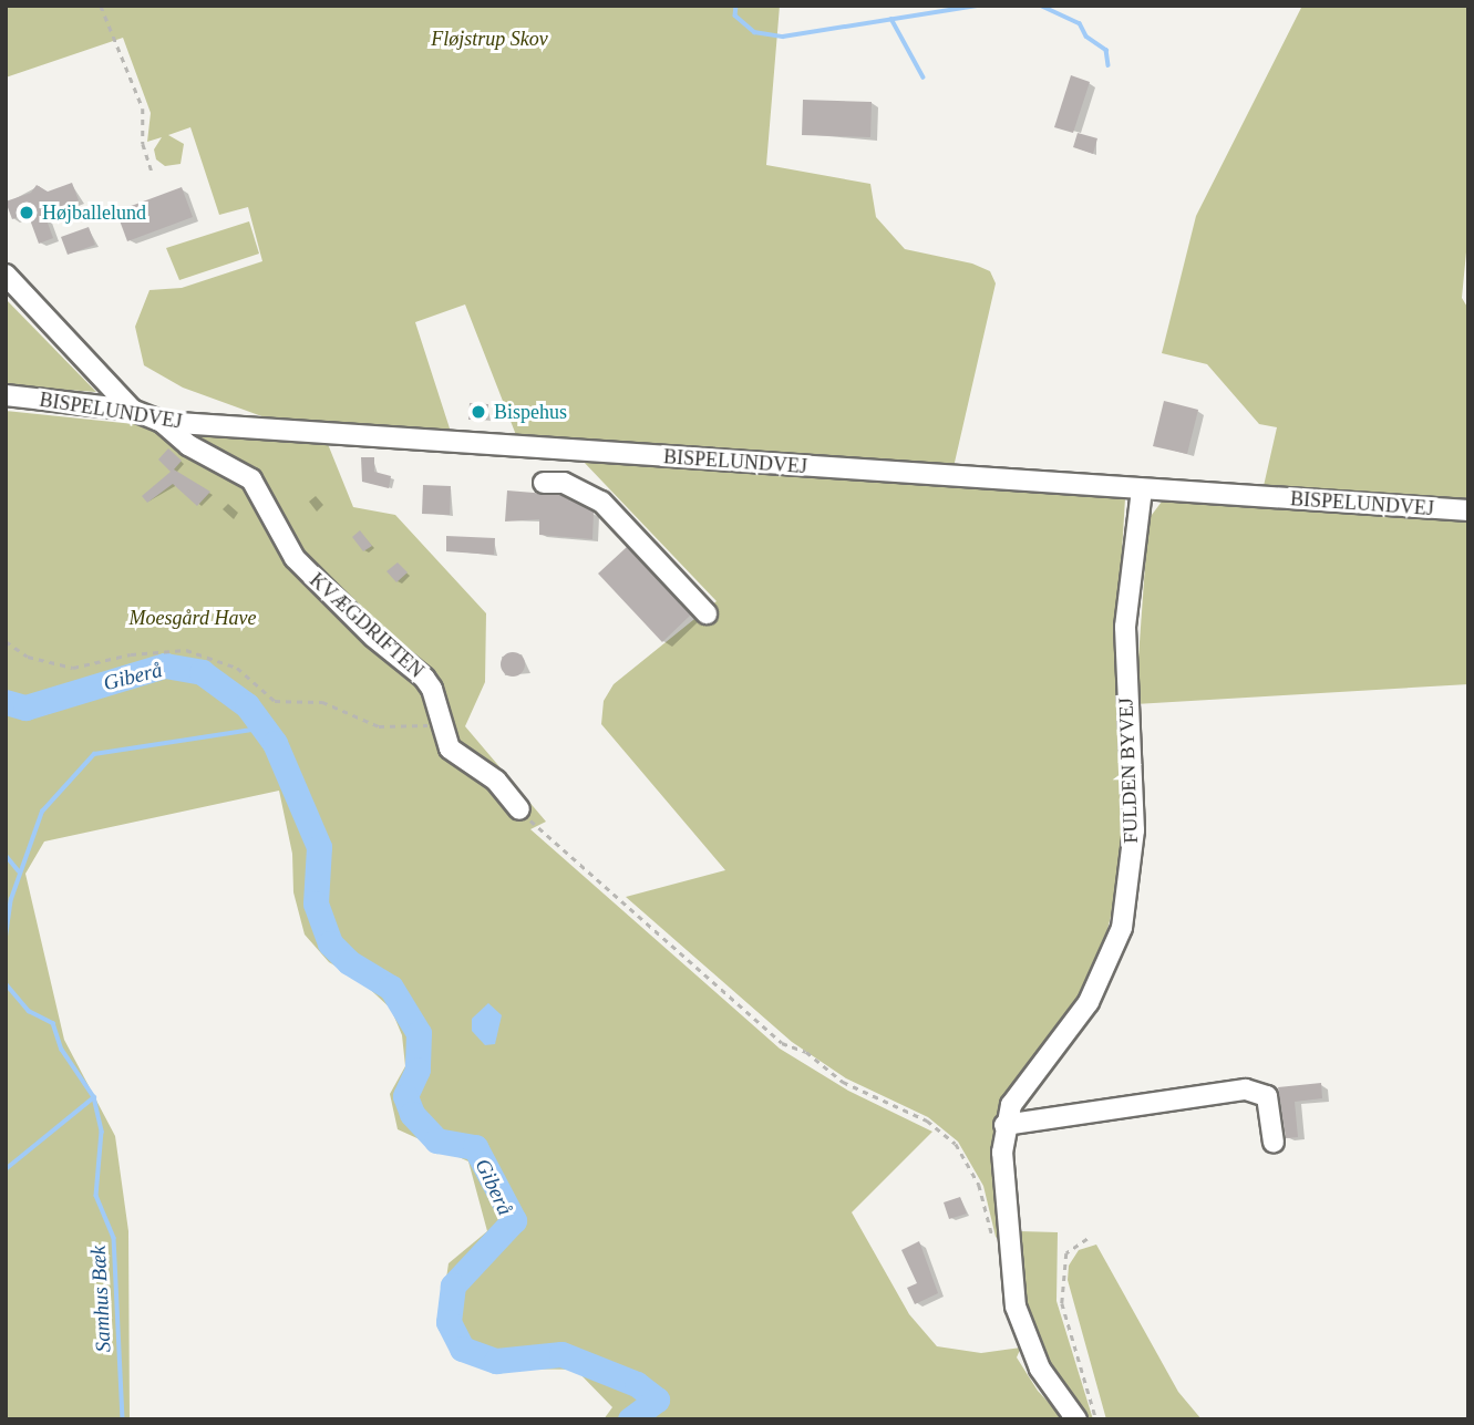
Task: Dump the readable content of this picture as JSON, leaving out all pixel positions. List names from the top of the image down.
{
  "streets": {
    "street": ["BISPELUNDVEJ", "KVÆGDRIFTEN", "FULDEN BYVEJ"]
  },
  "crossings": [
    ["BISPELUNDVEJ", "KVÆGDRIFTEN"],
    ["BISPELUNDVEJ", "FULDEN BYVEJ"]
  ],
  "water": ["Giberå", "Samhus Bæk"],
  "parks": ["Fløjstrup Skov", "Moesgård Have"],
  "places": ["Højballelund", "Bispehus"]
}
